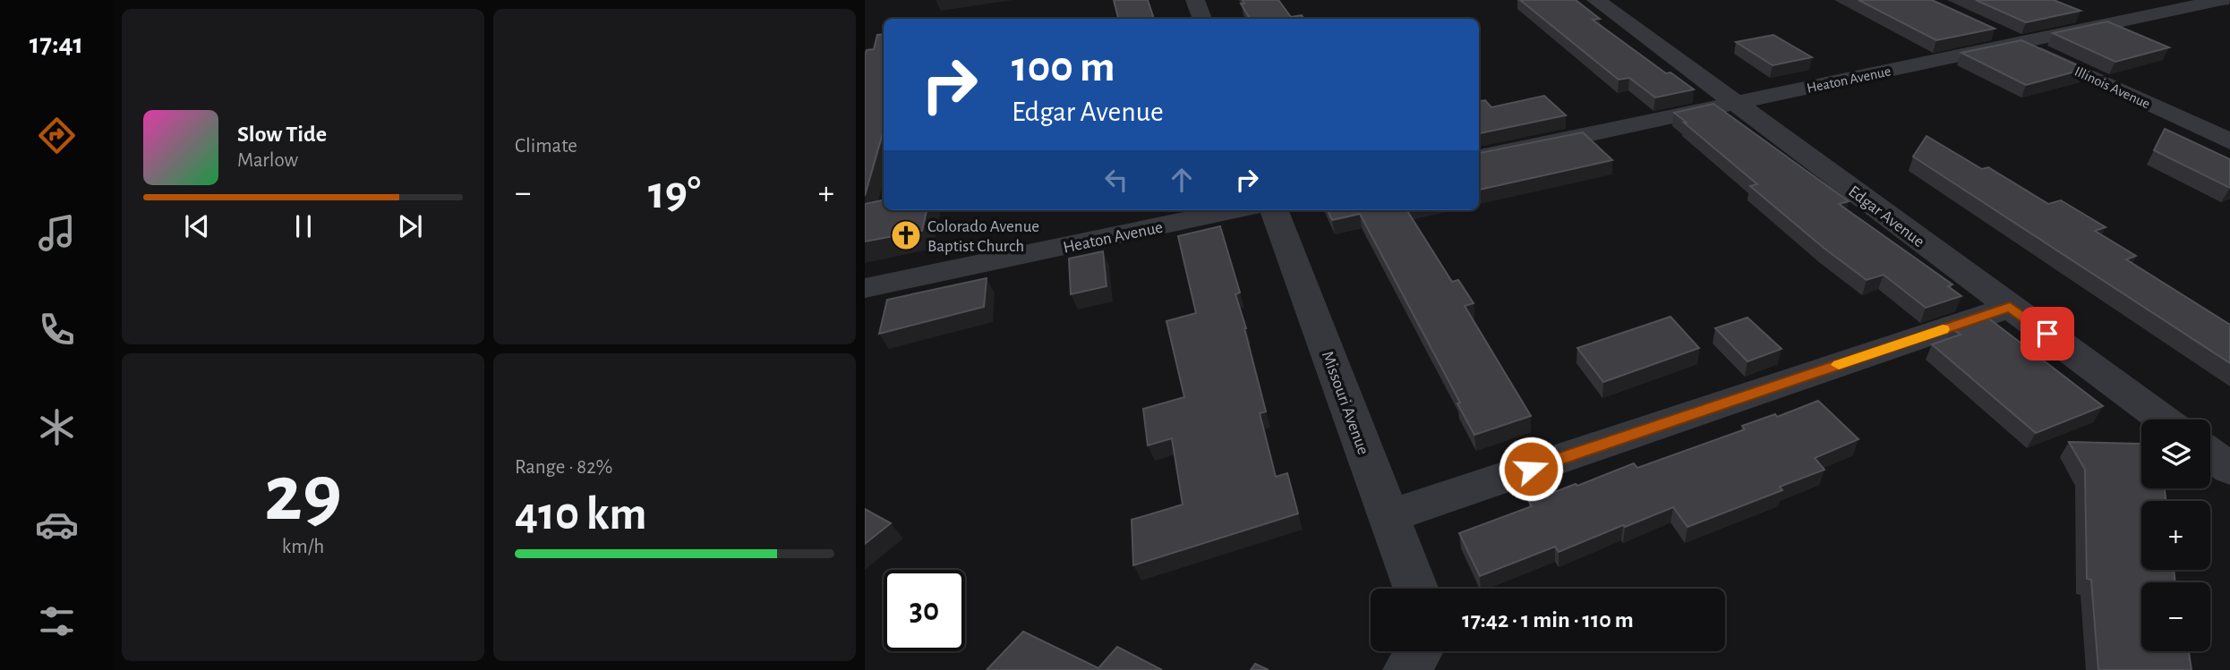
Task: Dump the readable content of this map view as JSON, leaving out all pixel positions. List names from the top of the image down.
{
  "streets": {
    "street": [
      "Heaton Avenue",
      "Illinois Avenue",
      "Edgar Avenue",
      "Missouri Avenue"
    ]
  },
  "crossings": [
    ["Heaton Avenue", "Illinois Avenue"],
    ["Heaton Avenue", "Edgar Avenue"]
  ],
  "places": {
    "church": ["Colorado Avenue Baptist Church"]
  },
  "page": {
    "tabs": "17:41",
    "tile": [
      "Climate",
      ["29", "km/h"],
      ["Range · 82%", "410 km"]
    ],
    "turn": ["100 m", "Edgar Avenue"],
    "song": ["Slow Tide", "Marlow"],
    "heat": ["−", "19°", "+"],
    "map_buttons": ["+", "−"],
    "limit": "30",
    "trip": "17:42 · 1 min · 110 m"
  }
}
